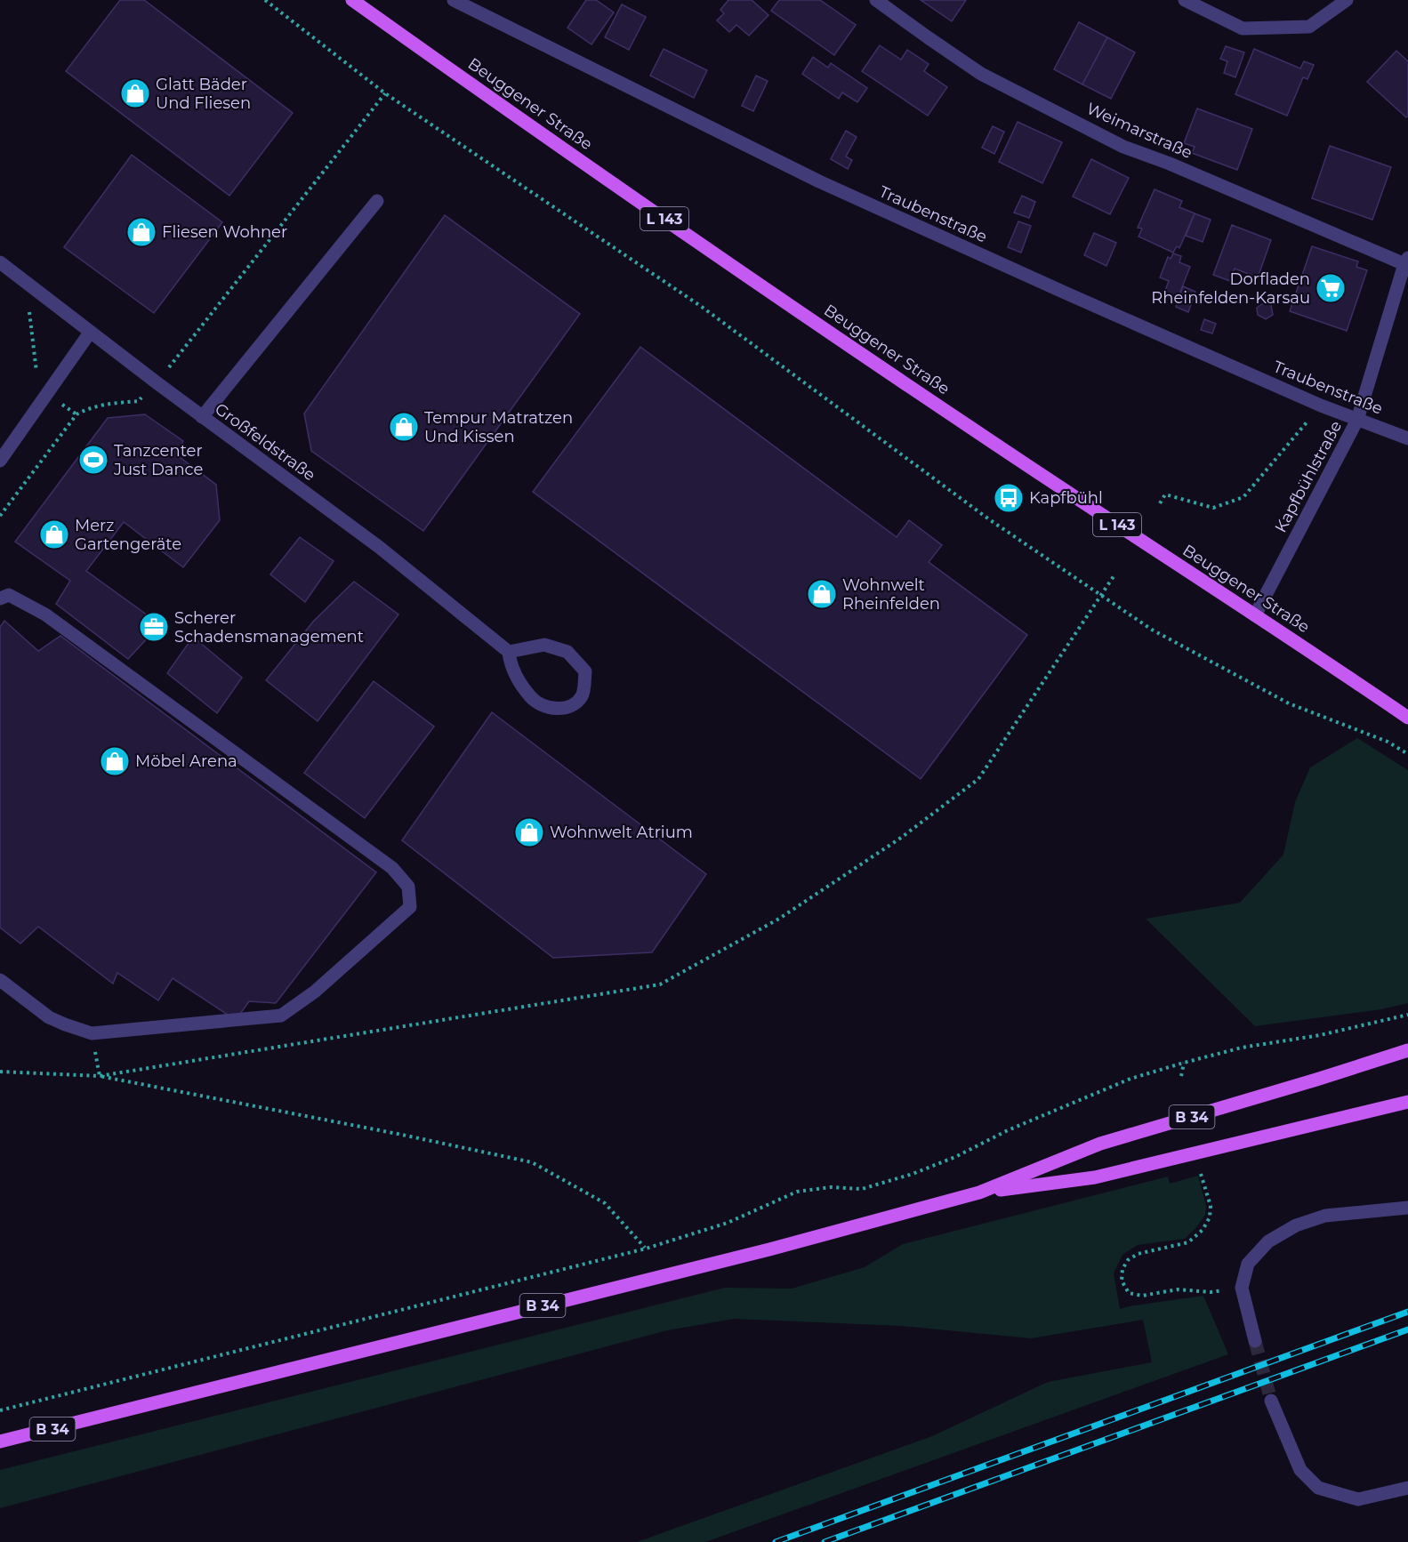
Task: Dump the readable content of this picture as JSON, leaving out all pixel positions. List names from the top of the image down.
{
  "streets": {
    "main road": ["Beuggener Straße", "L 143", "B 34"],
    "street": [
      "Weimarstraße",
      "Traubenstraße",
      "Großfeldstraße",
      "Kapfbühlstraße"
    ]
  },
  "crossings": [
    ["Beuggener Straße", "Kapfbühlstraße"],
    ["Weimarstraße", "Kapfbühlstraße"],
    ["Traubenstraße", "Kapfbühlstraße"]
  ],
  "places": {
    "shop": [
      "Glatt Bäder Und Fliesen",
      "Fliesen Wohner",
      "Tempur Matratzen Und Kissen",
      "Merz Gartengeräte",
      "Wohnwelt Rheinfelden",
      "Möbel Arena",
      "Wohnwelt Atrium"
    ],
    "supermarket": ["Dorfladen Rheinfelden-Karsau"],
    "sports": ["Tanzcenter Just Dance"],
    "bus stop": ["Kapfbühl"],
    "office": ["Scherer Schadensmanagement"]
  }
}
